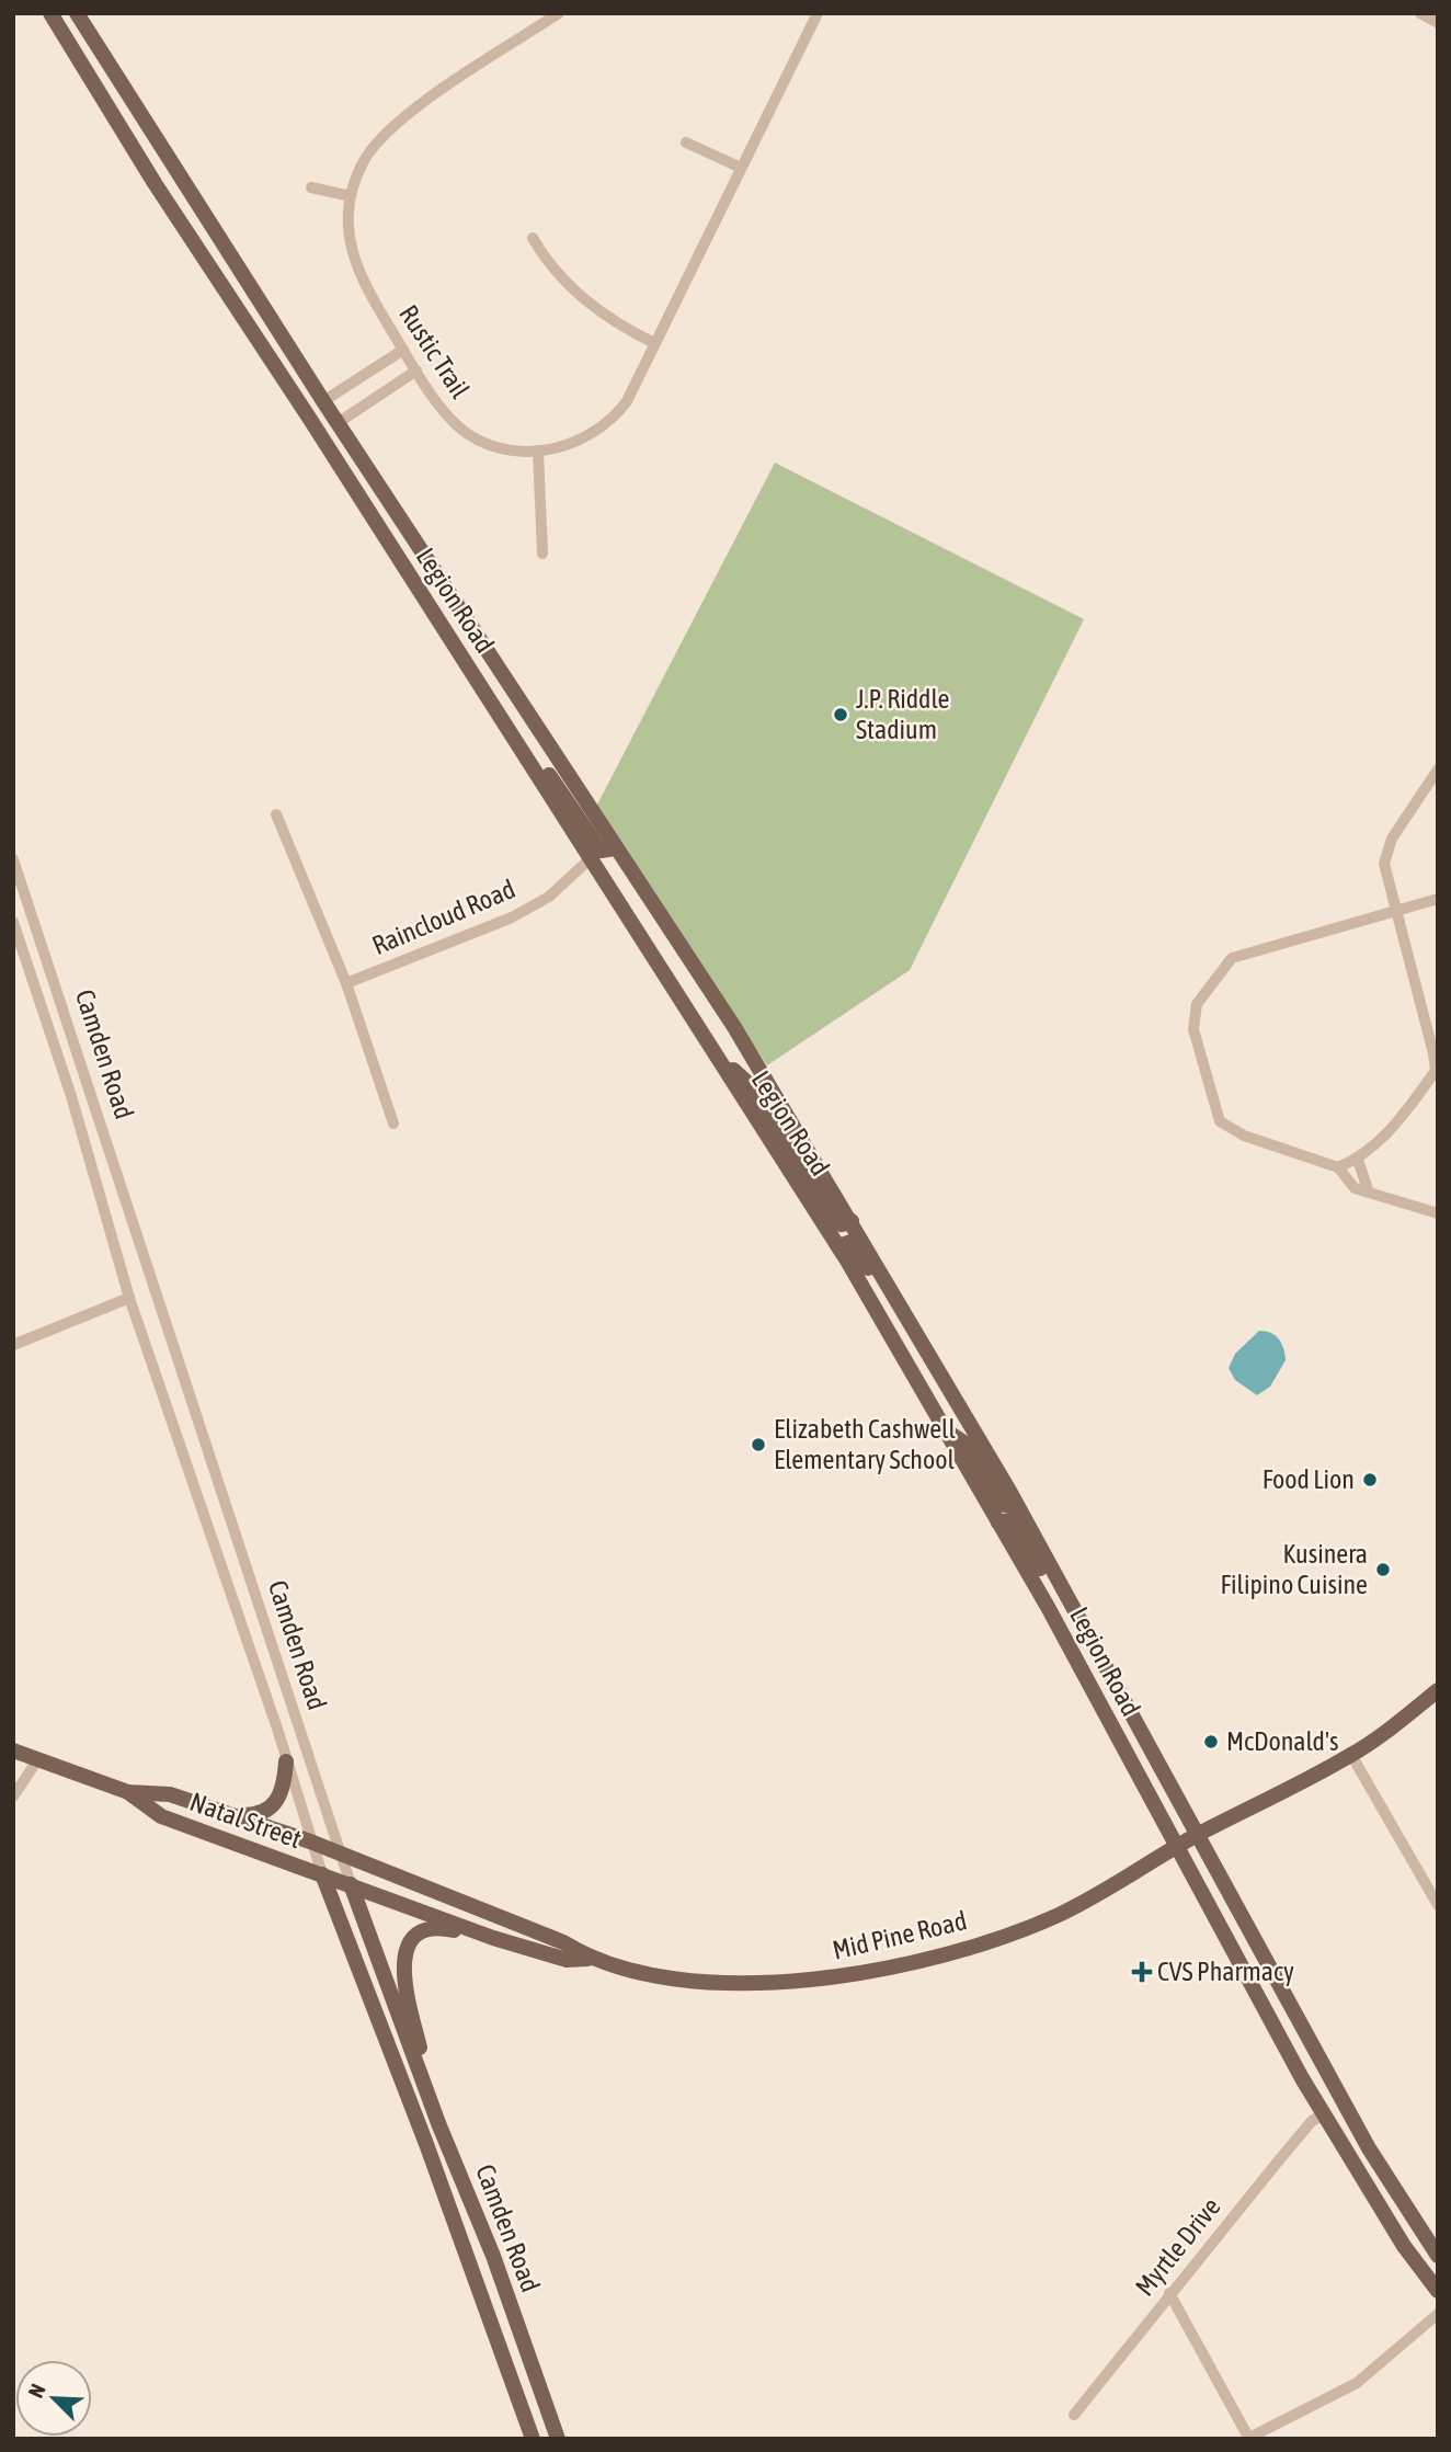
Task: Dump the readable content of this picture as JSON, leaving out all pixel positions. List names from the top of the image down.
{
  "streets": {
    "main road": [
      "Legion Road",
      "Camden Road",
      "Natal Street",
      "Mid Pine Road"
    ],
    "street": ["Rustic Trail", "Raincloud Road", "Myrtle Drive"]
  },
  "crossings": [
    ["Legion Road", "Raincloud Road"],
    ["Legion Road", "Mid Pine Road"],
    ["Legion Road", "Myrtle Drive"],
    ["Camden Road", "Natal Street"],
    ["Camden Road", "Mid Pine Road"],
    ["Natal Street", "Mid Pine Road"]
  ],
  "places": {
    "other": [
      "J.P. Riddle Stadium",
      "Elizabeth Cashwell Elementary School",
      "Food Lion",
      "Kusinera Filipino Cuisine",
      "McDonald's"
    ],
    "health": ["CVS Pharmacy"]
  },
  "north": "top left"
}
